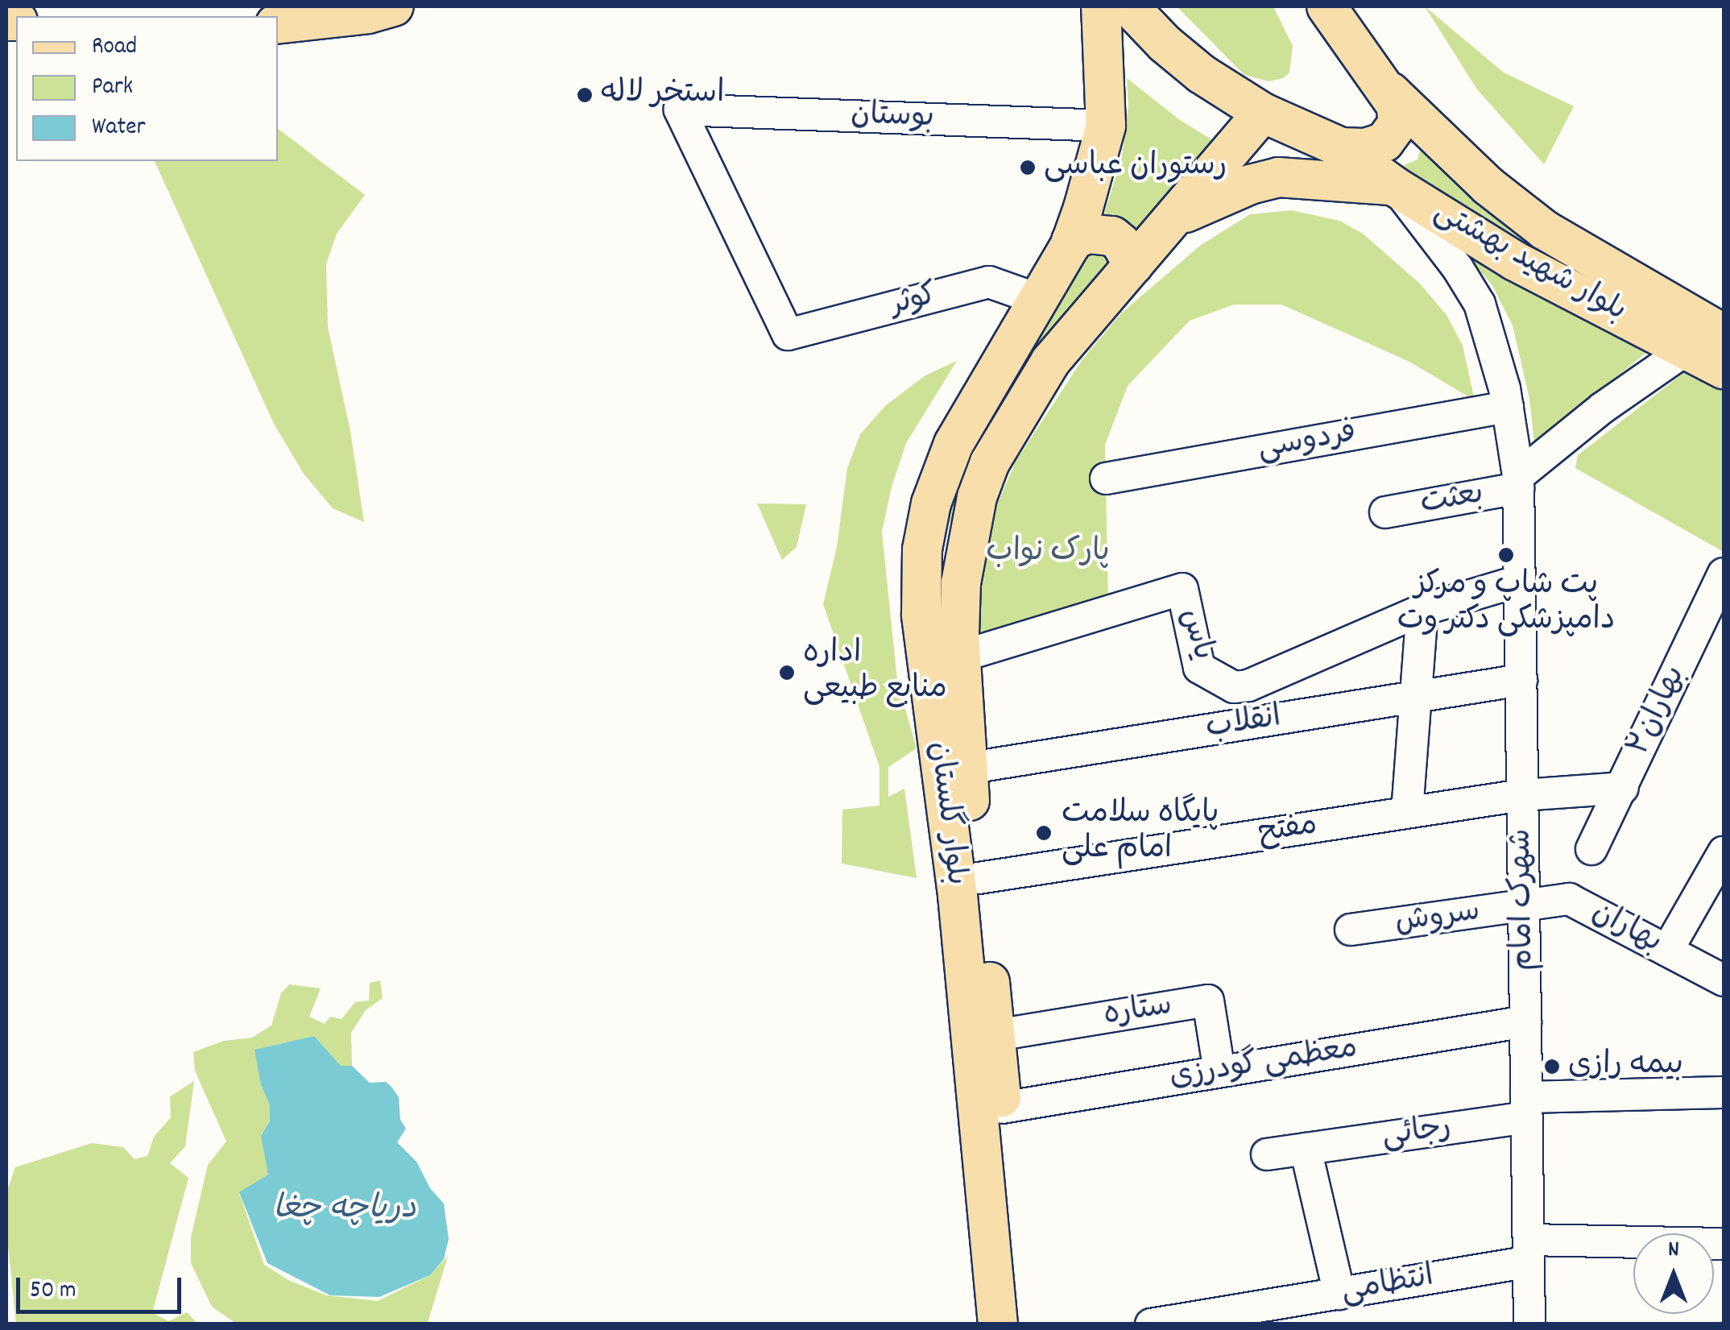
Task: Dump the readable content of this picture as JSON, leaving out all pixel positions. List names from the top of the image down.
{
  "streets": {
    "main road": ["بلوار شهید بهشتی", "بلوار گلستان"],
    "street": [
      "بوستان",
      "کوثر",
      "فردوسی",
      "بعثت",
      "یاس",
      "بهاران۲",
      "انقلاب",
      "مفتح",
      "شهرک امام",
      "سروش",
      "بهاران",
      "ستاره",
      "معظمی گودرزی",
      "رجائی",
      "انتظامی"
    ]
  },
  "crossings": [
    ["بوستان", "کوثر"],
    ["بوستان", "بلوار گلستان"],
    ["بلوار شهید بهشتی", "بلوار گلستان"],
    ["بلوار شهید بهشتی", "شهرک امام"],
    ["کوثر", "بلوار گلستان"],
    ["فردوسی", "شهرک امام"],
    ["بعثت", "شهرک امام"],
    ["یاس", "بلوار گلستان"],
    ["یاس", "شهرک امام"],
    ["بهاران۲", "مفتح"],
    ["انقلاب", "بلوار گلستان"],
    ["انقلاب", "شهرک امام"],
    ["بلوار گلستان", "مفتح"],
    ["بلوار گلستان", "ستاره"],
    ["بلوار گلستان", "معظمی گودرزی"],
    ["مفتح", "شهرک امام"],
    ["شهرک امام", "سروش"],
    ["شهرک امام", "بهاران"],
    ["شهرک امام", "معظمی گودرزی"],
    ["شهرک امام", "رجائی"],
    ["شهرک امام", "انتظامی"],
    ["سروش", "بهاران"],
    ["ستاره", "معظمی گودرزی"]
  ],
  "water": ["دریاچه چغا"],
  "parks": ["پارک نواب"],
  "places": [
    "استخر لاله",
    "رستوران عباسی",
    "پت شاپ و مرکز دامپزشکی دکتر وت",
    "اداره منابع طبیعی",
    "پایگاه سلامت امام علی",
    "بیمه رازی"
  ],
  "legend": ["Road", "Park", "Water"],
  "scale_bar": "50 m",
  "north": "top"
}
